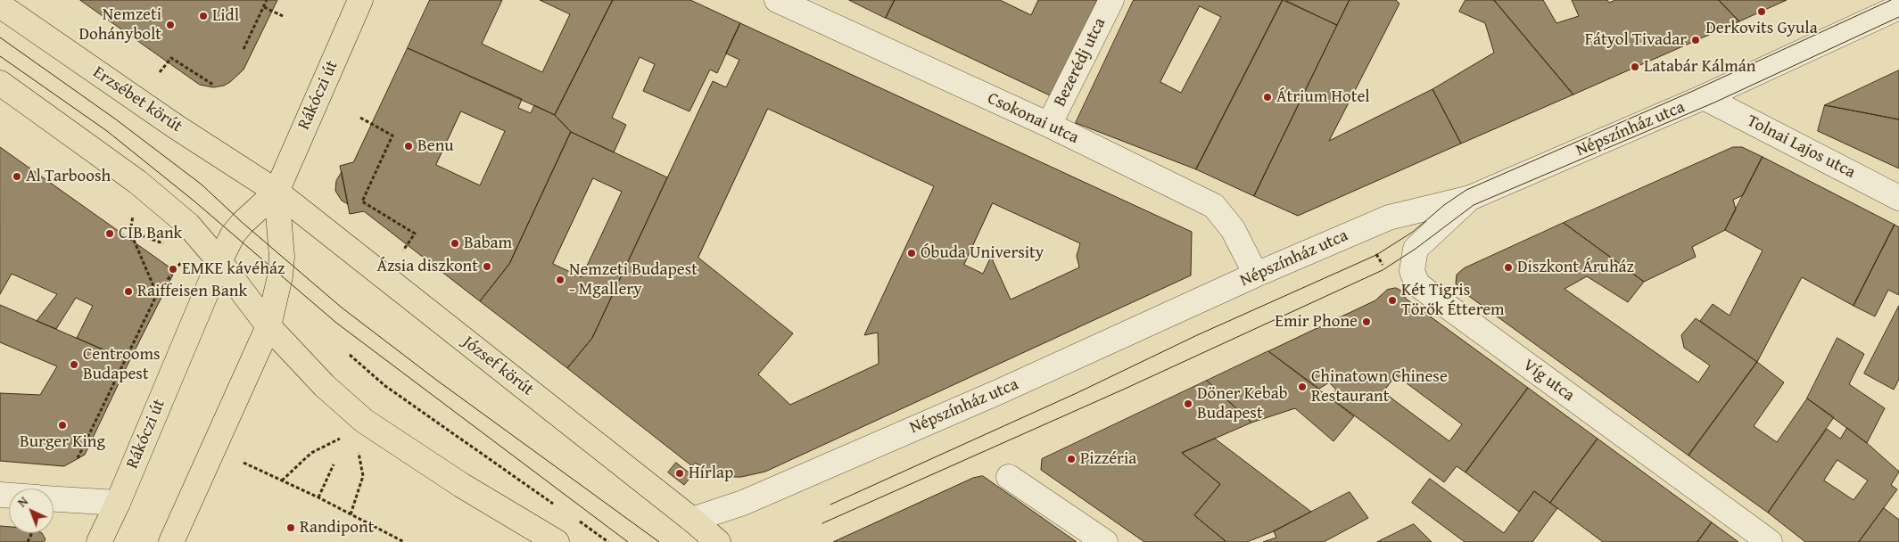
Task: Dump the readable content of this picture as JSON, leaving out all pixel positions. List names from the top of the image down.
{
  "streets": {
    "main road": ["Rákóczi út", "Erzsébet körút", "József körút"],
    "street": [
      "Bezerédj utca",
      "Csokonai utca",
      "Népszínház utca",
      "Tolnai Lajos utca",
      "Víg utca"
    ]
  },
  "crossings": [
    ["Bezerédj utca", "Csokonai utca"],
    ["Rákóczi út", "Erzsébet körút"],
    ["Rákóczi út", "József körút"],
    ["Erzsébet körút", "József körút"],
    ["Csokonai utca", "Népszínház utca"],
    ["Népszínház utca", "Tolnai Lajos utca"],
    ["Népszínház utca", "József körút"],
    ["Népszínház utca", "Víg utca"]
  ],
  "places": [
    "Derkovits Gyula",
    "Lidl",
    "Nemzeti Dohánybolt",
    "Fátyol Tivadar",
    "Latabár Kálmán",
    "Átrium Hotel",
    "Benu",
    "Al Tarboosh",
    "CIB Bank",
    "Babam",
    "Óbuda University",
    "Ázsia diszkont",
    "Diszkont Áruház",
    "EMKE kávéház",
    "Nemzeti Budapest - Mgallery",
    "Raiffeisen Bank",
    "Két Tigris Török Étterem",
    "Emir Phone",
    "Centrooms Budapest",
    "Chinatown Chinese Restaurant",
    "Döner Kebab Budapest",
    "Burger King",
    "Pizzéria",
    "Hírlap",
    "Randipont"
  ],
  "north": "top left"
}
